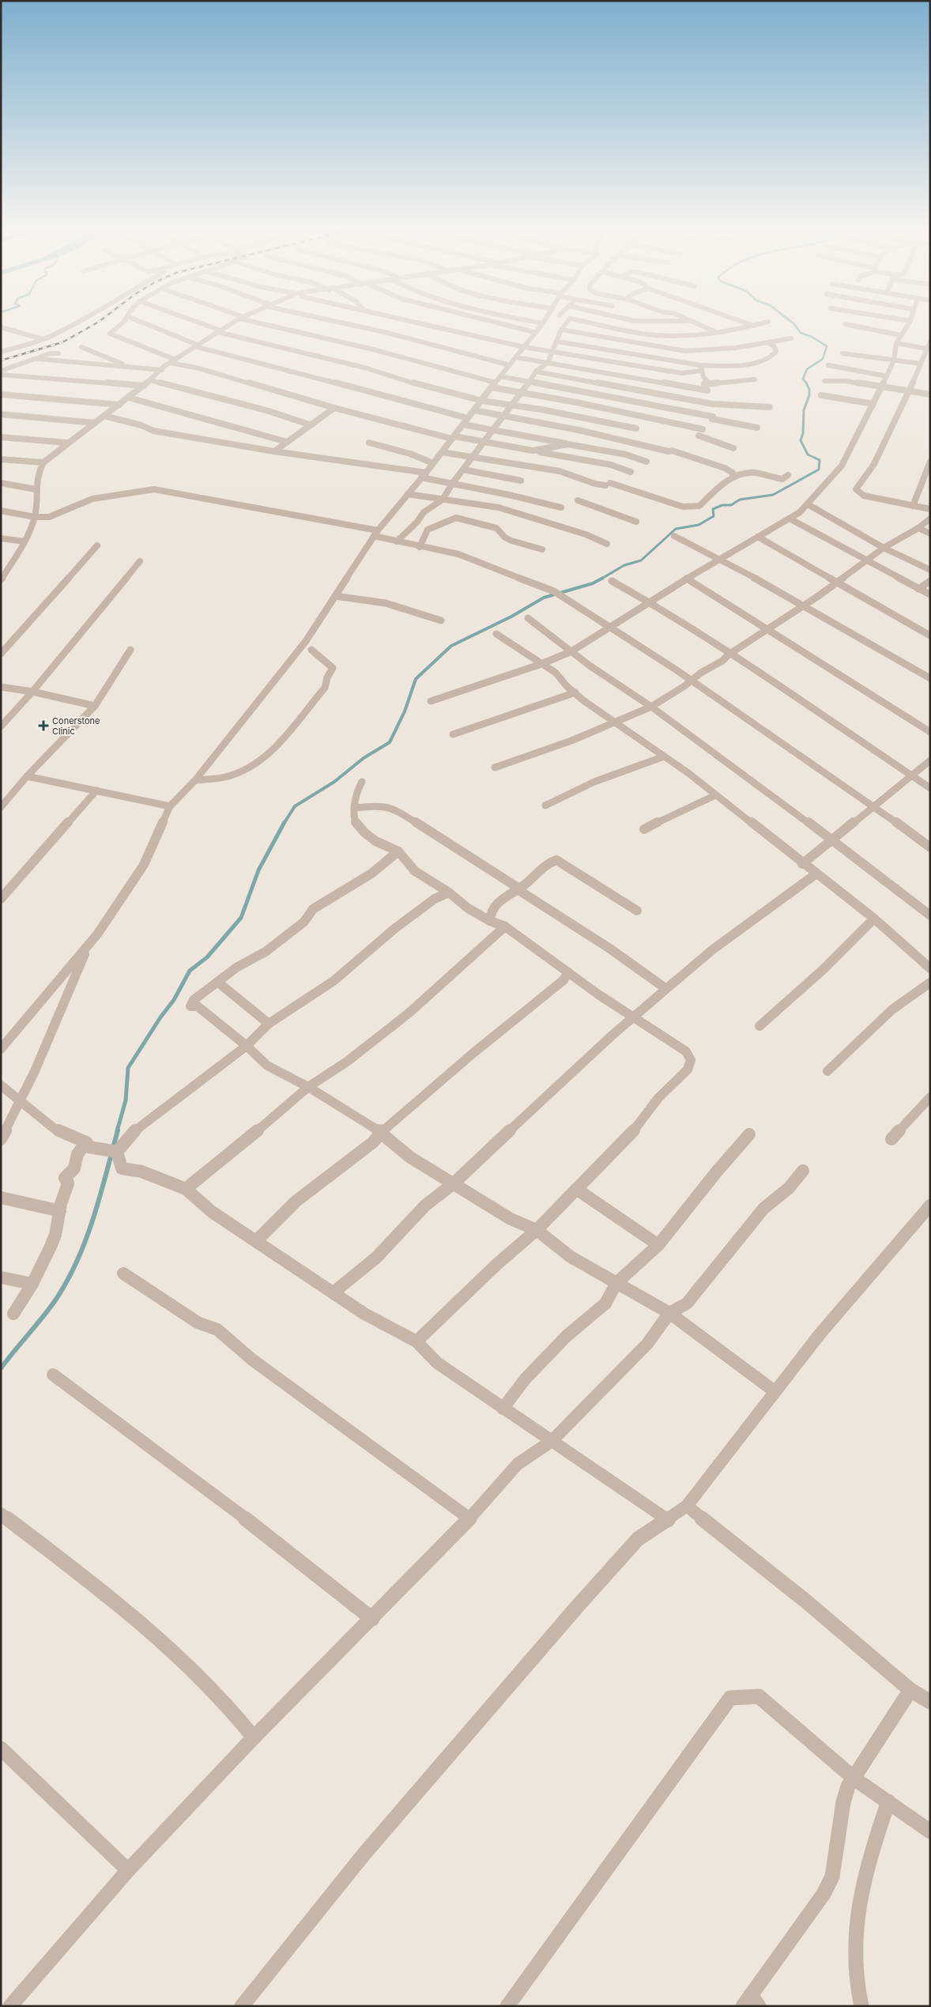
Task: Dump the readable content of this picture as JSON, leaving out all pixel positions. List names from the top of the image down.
{
  "places": {
    "health": ["Conerstone Clinic"]
  }
}
